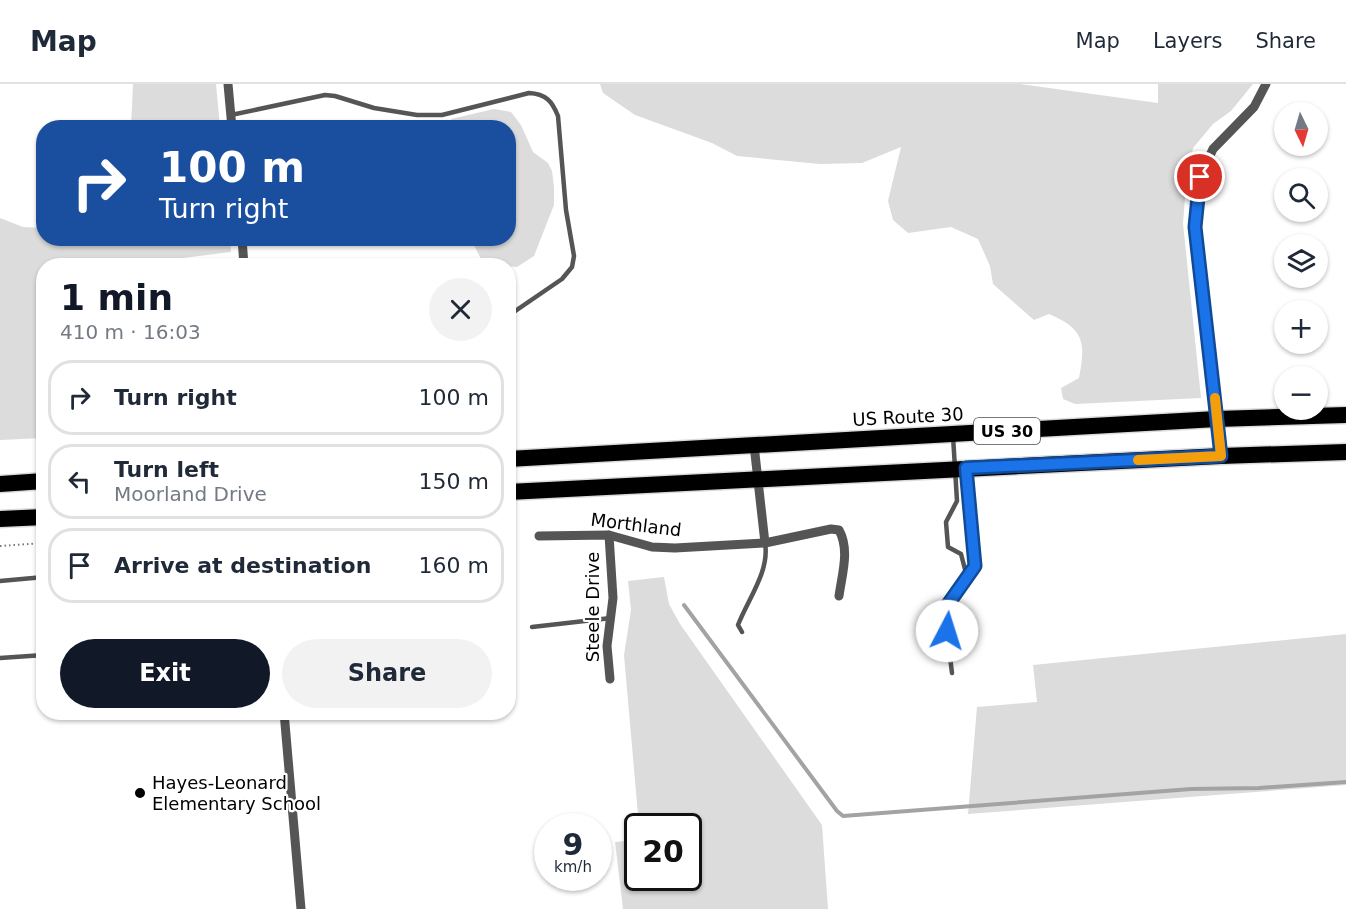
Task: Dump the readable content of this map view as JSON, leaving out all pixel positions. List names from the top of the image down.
{
  "streets": {
    "highway": ["US Route 30", "US 30"],
    "street": ["Morthland", "Steele Drive"]
  },
  "crossings": [
    ["Morthland", "Steele Drive"]
  ],
  "places": ["Hayes-Leonard Elementary School"],
  "north": "bottom",
  "page": {
    "header": "Map",
    "nav": ["Map", "Layers", "Share"],
    "map_buttons": ["+", "−"],
    "turn": ["100 m", "Turn right"],
    "heading": ["1 min", "410 m · 16:03"],
    "list": [
      {
        "name": "Turn right",
        "value": "100 m"
      },
      {
        "name": "Turn left",
        "note": "Moorland Drive",
        "value": "150 m"
      },
      {
        "name": "Arrive at destination",
        "value": "160 m"
      }
    ],
    "buttons": ["Exit", "Share"],
    "speed": "9 km/h",
    "limit": "20"
  }
}
